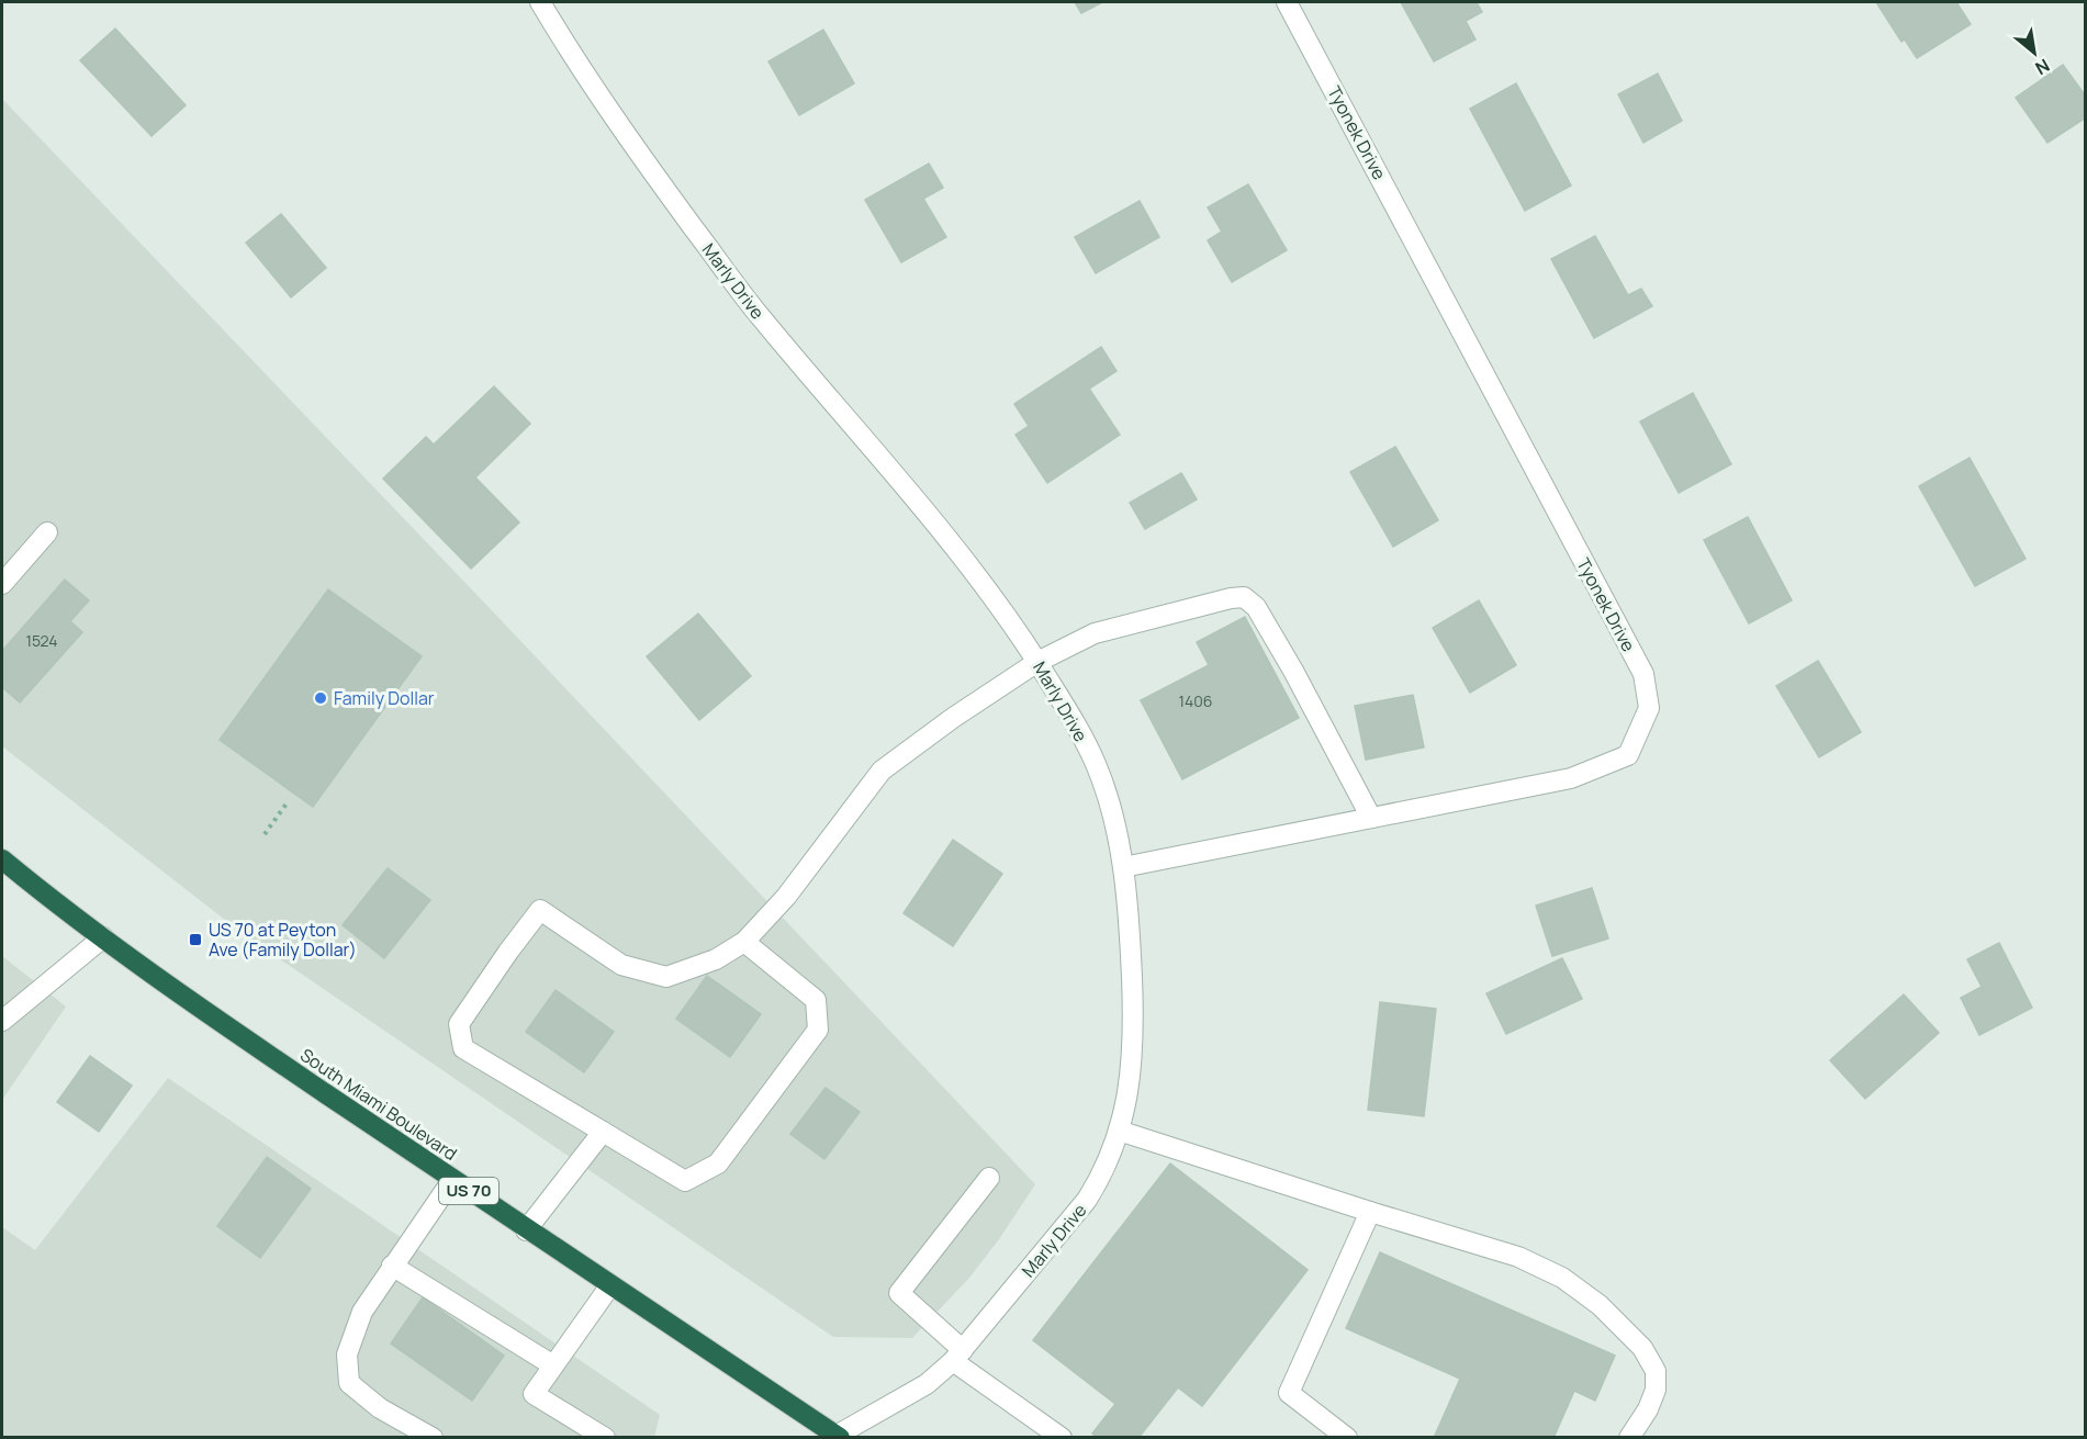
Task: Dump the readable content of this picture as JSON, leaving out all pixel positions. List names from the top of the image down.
{
  "streets": {
    "highway": ["South Miami Boulevard", "US 70"],
    "street": ["Tyonek Drive", "Marly Drive"]
  },
  "crossings": [
    ["Tyonek Drive", "Marly Drive"],
    ["Marly Drive", "South Miami Boulevard"]
  ],
  "places": {
    "other": ["Family Dollar"],
    "transit": ["US 70 at Peyton Ave (Family Dollar)"]
  },
  "house_numbers": ["1524", "1406"],
  "north": "bottom right"
}
